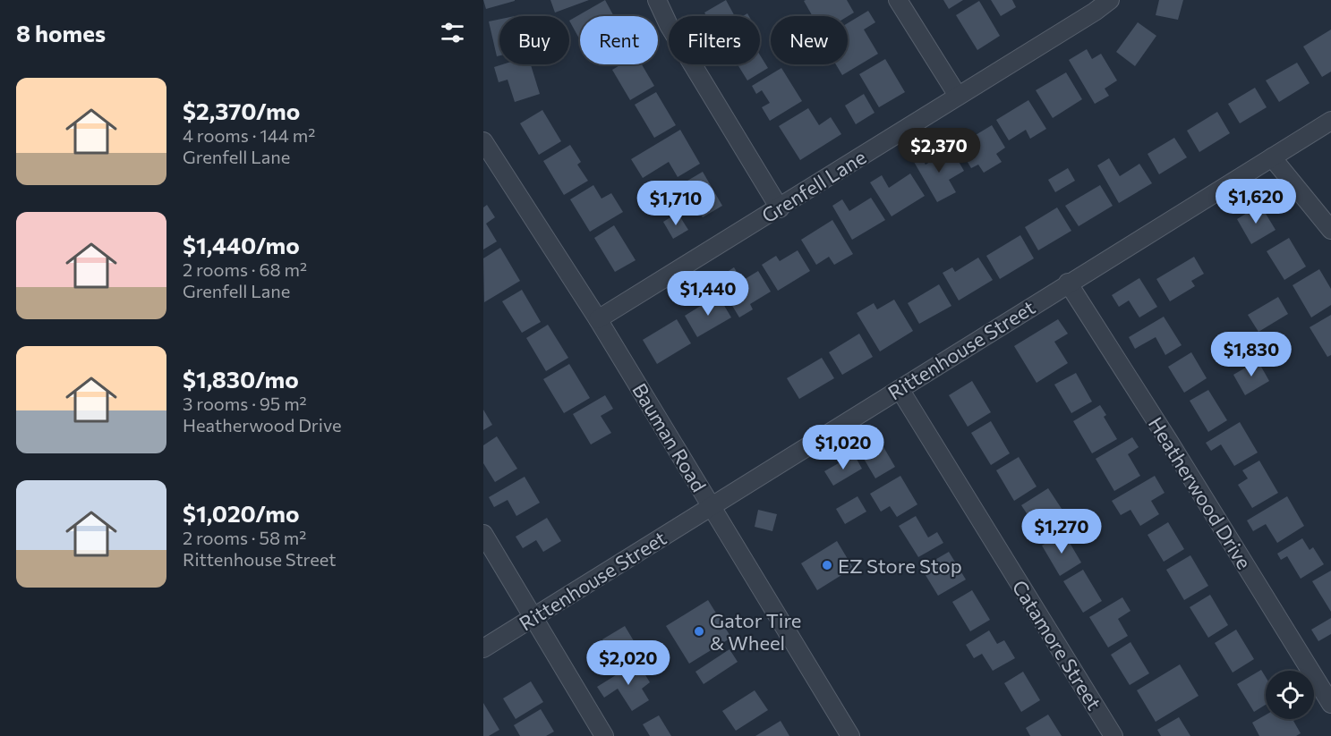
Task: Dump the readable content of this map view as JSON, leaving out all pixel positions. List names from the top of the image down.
{
  "streets": {
    "street": [
      "Grenfell Lane",
      "Rittenhouse Street",
      "Bauman Road",
      "Heatherwood Drive",
      "Catamore Street"
    ]
  },
  "crossings": [
    ["Grenfell Lane", "Bauman Road"],
    ["Rittenhouse Street", "Bauman Road"],
    ["Rittenhouse Street", "Heatherwood Drive"],
    ["Rittenhouse Street", "Catamore Street"]
  ],
  "places": ["EZ Store Stop", "Gator Tire & Wheel"],
  "page": {
    "heading": "8 homes",
    "chip": [
      "Buy",
      "Rent",
      "Filters",
      "New"
    ],
    "list": [
      {
        "name": "$2,370/mo",
        "note": "4 rooms · 144 m² · Grenfell Lane"
      },
      {
        "name": "$1,440/mo",
        "note": "2 rooms · 68 m² · Grenfell Lane"
      },
      {
        "name": "$1,830/mo",
        "note": "3 rooms · 95 m² · Heatherwood Drive"
      },
      {
        "name": "$1,020/mo",
        "note": "2 rooms · 58 m² · Rittenhouse Street"
      }
    ],
    "price": [
      "$2,370",
      "$1,620",
      "$1,710",
      "$1,440",
      "$1,830",
      "$1,020",
      "$1,270",
      "$2,020"
    ]
  }
}
